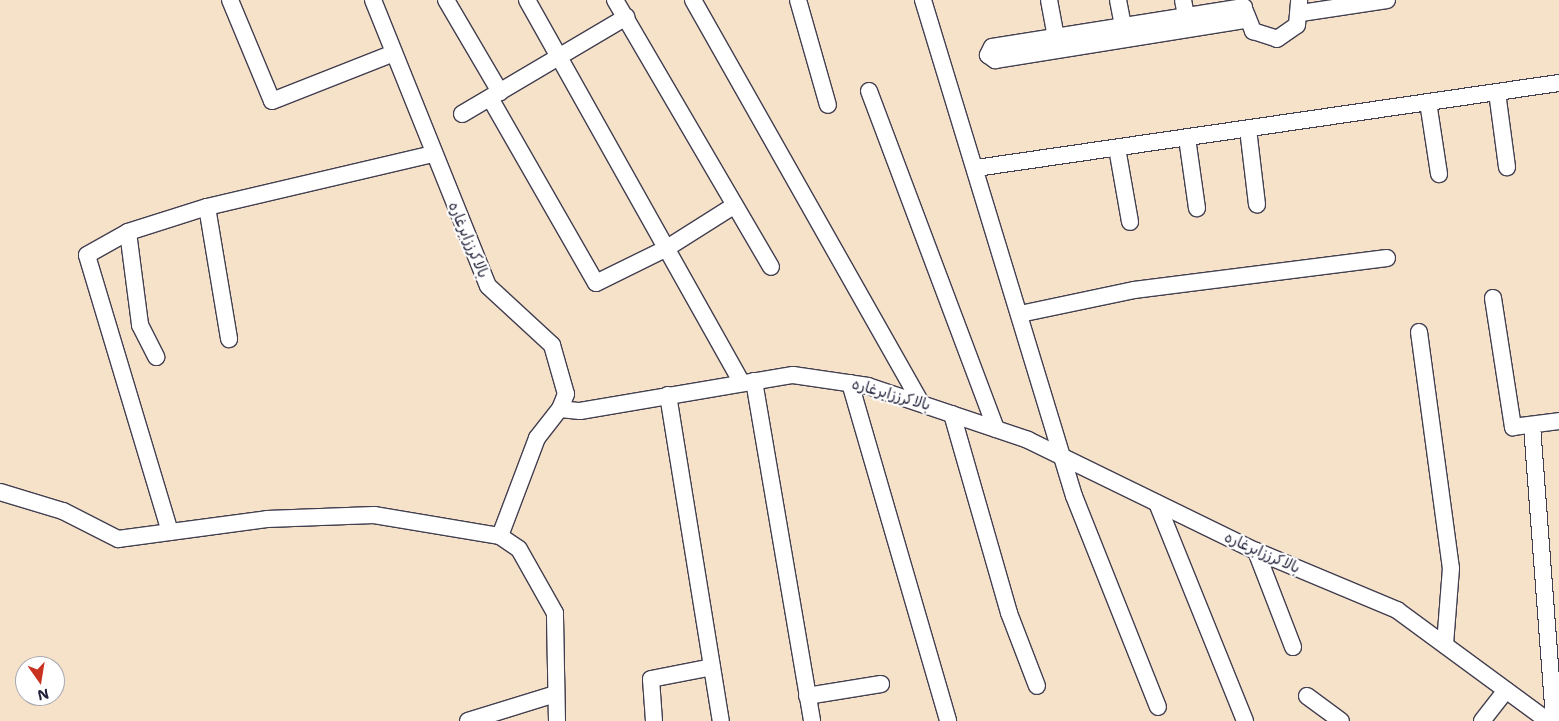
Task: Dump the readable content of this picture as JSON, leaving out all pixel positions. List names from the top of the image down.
{
  "streets": {
    "street": ["بالاکرززابرغاره"]
  },
  "north": "bottom"
}
